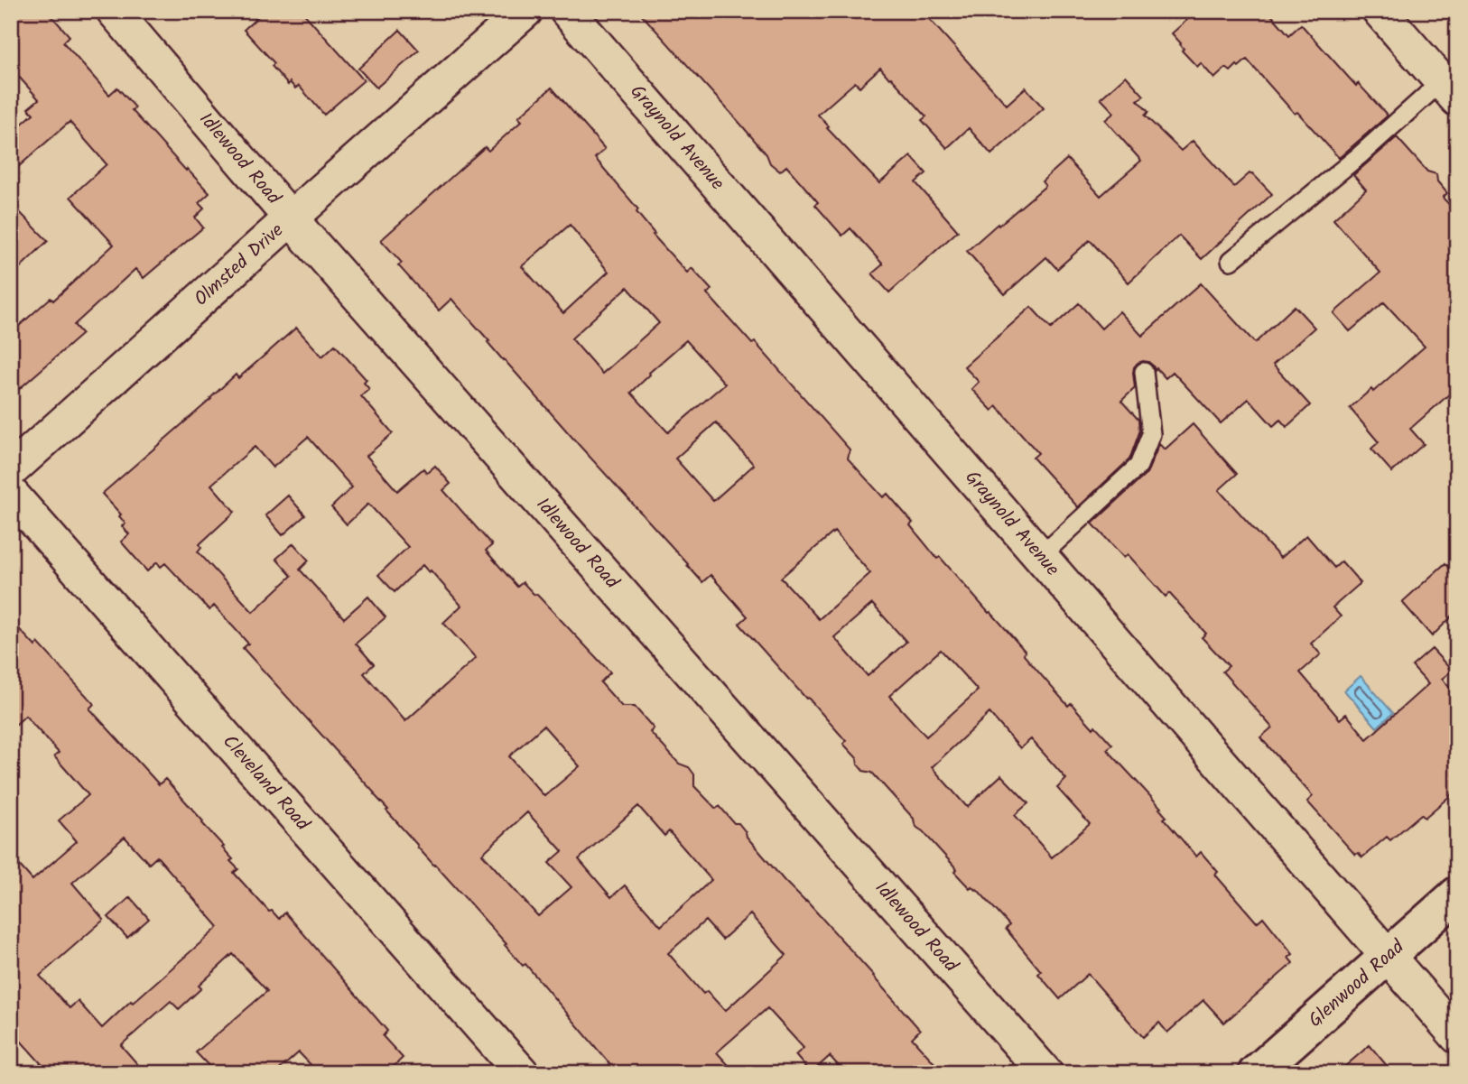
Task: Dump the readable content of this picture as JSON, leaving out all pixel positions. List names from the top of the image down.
{
  "streets": {
    "street": [
      "Graynold Avenue",
      "Idlewood Road",
      "Olmsted Drive",
      "Cleveland Road",
      "Glenwood Road"
    ]
  },
  "crossings": [
    ["Graynold Avenue", "Glenwood Road"],
    ["Idlewood Road", "Olmsted Drive"]
  ]
}
